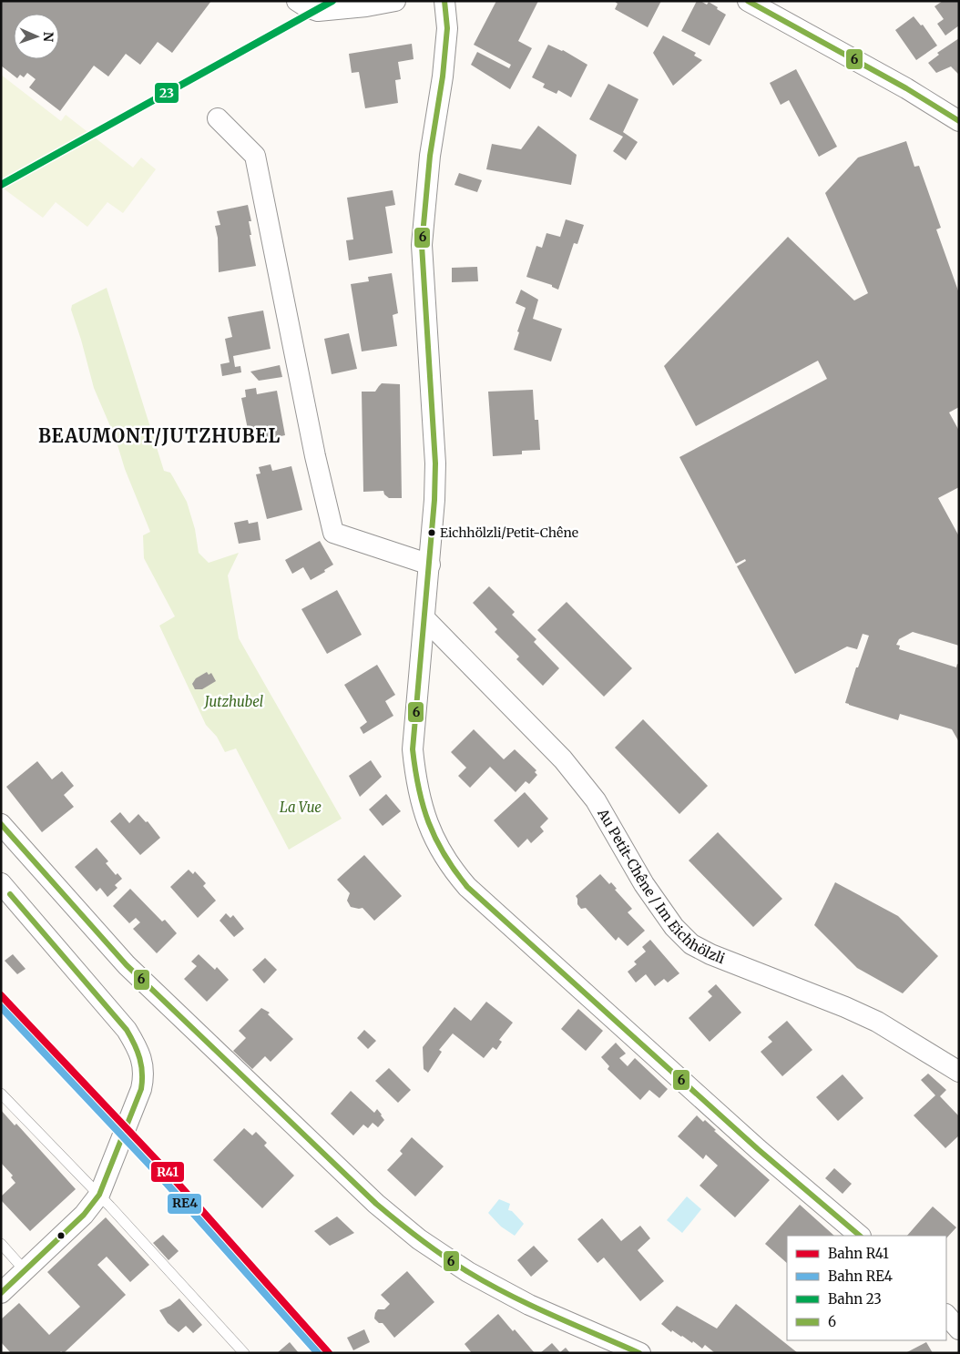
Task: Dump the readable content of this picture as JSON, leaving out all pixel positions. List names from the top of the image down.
{
  "streets": {
    "street": ["Au Petit-Chêne / Im Eichhölzli"]
  },
  "districts": ["BEAUMONT/JUTZHUBEL"],
  "parks": ["Jutzhubel", "La Vue"],
  "places": ["Eichhölzli/Petit-Chêne"],
  "lines": [
    "rail line 23",
    "transit line 6",
    "rail line R41",
    "rail line RE4"
  ],
  "legend": [
    "Bahn R41",
    "Bahn RE4",
    "Bahn 23",
    "6"
  ],
  "north": "right"
}
